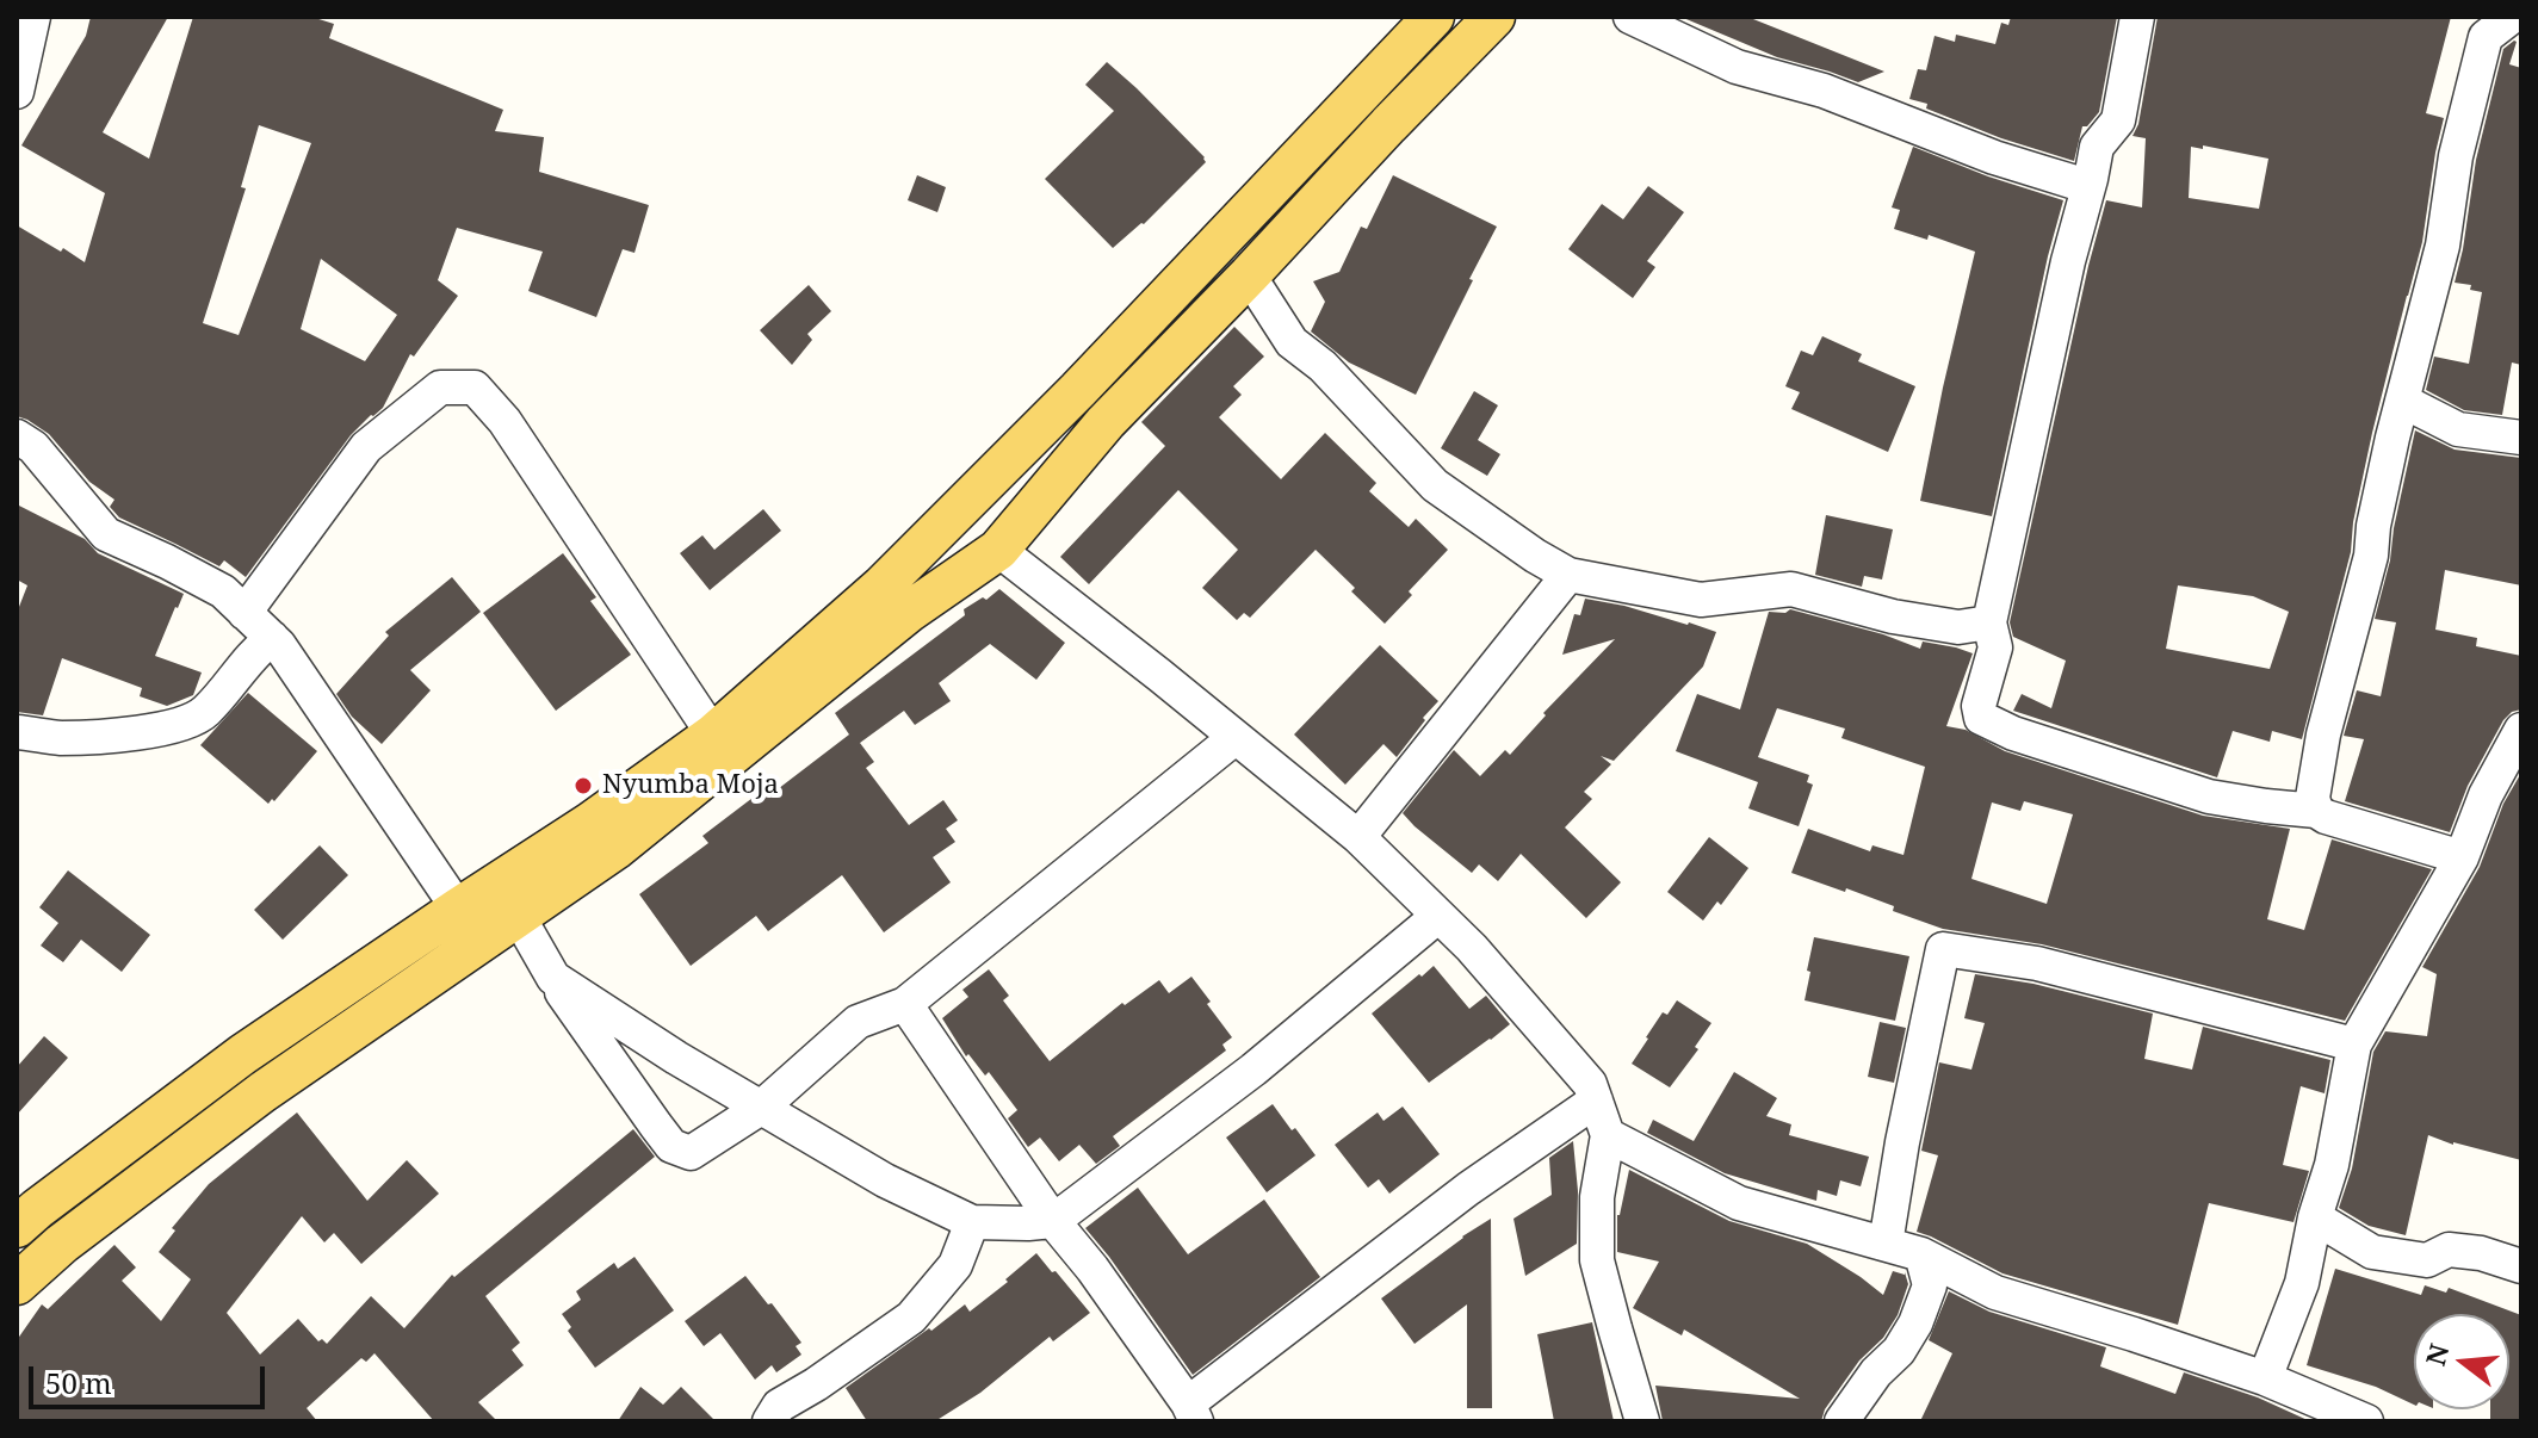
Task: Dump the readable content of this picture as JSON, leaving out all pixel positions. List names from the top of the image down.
{
  "places": ["Nyumba Moja"],
  "scale_bar": "50 m",
  "north": "left"
}
